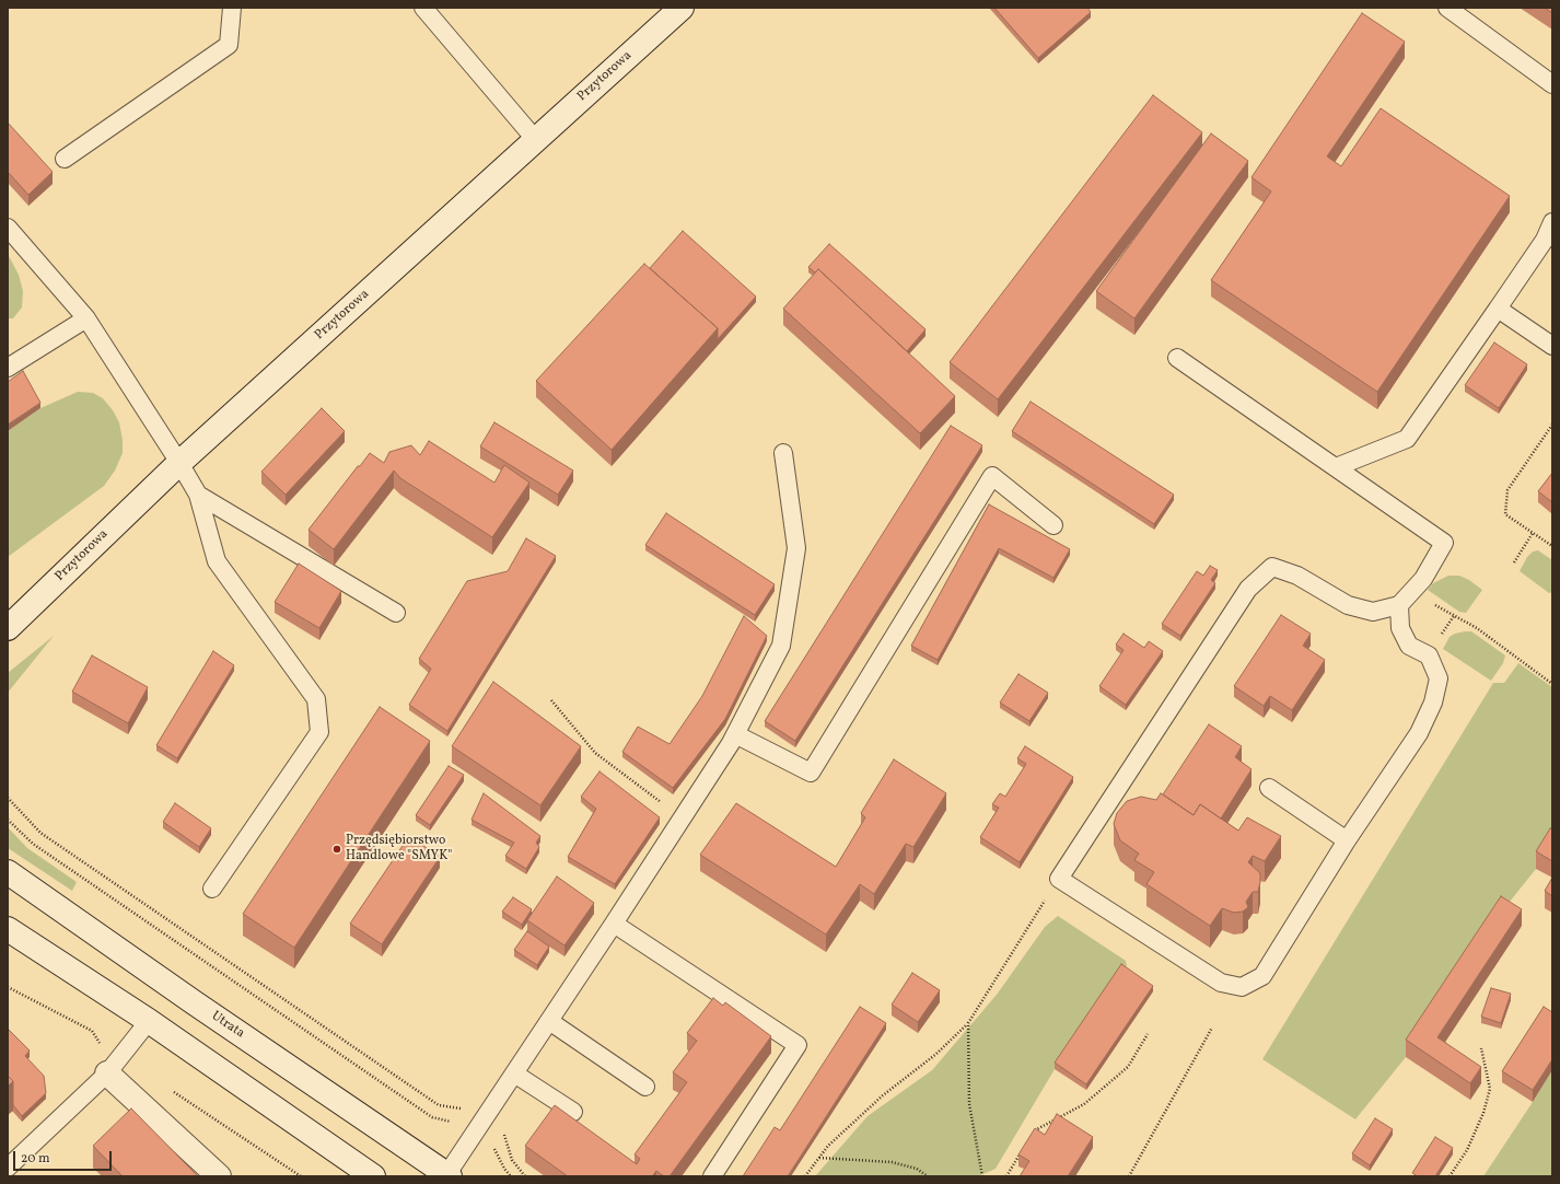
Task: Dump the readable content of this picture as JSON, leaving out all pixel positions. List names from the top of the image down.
{
  "streets": {
    "street": ["Przytorowa", "Utrata"]
  },
  "places": ["Przędsiębiorstwo Handlowe \"SMYK\""],
  "scale_bar": "20 m"
}
